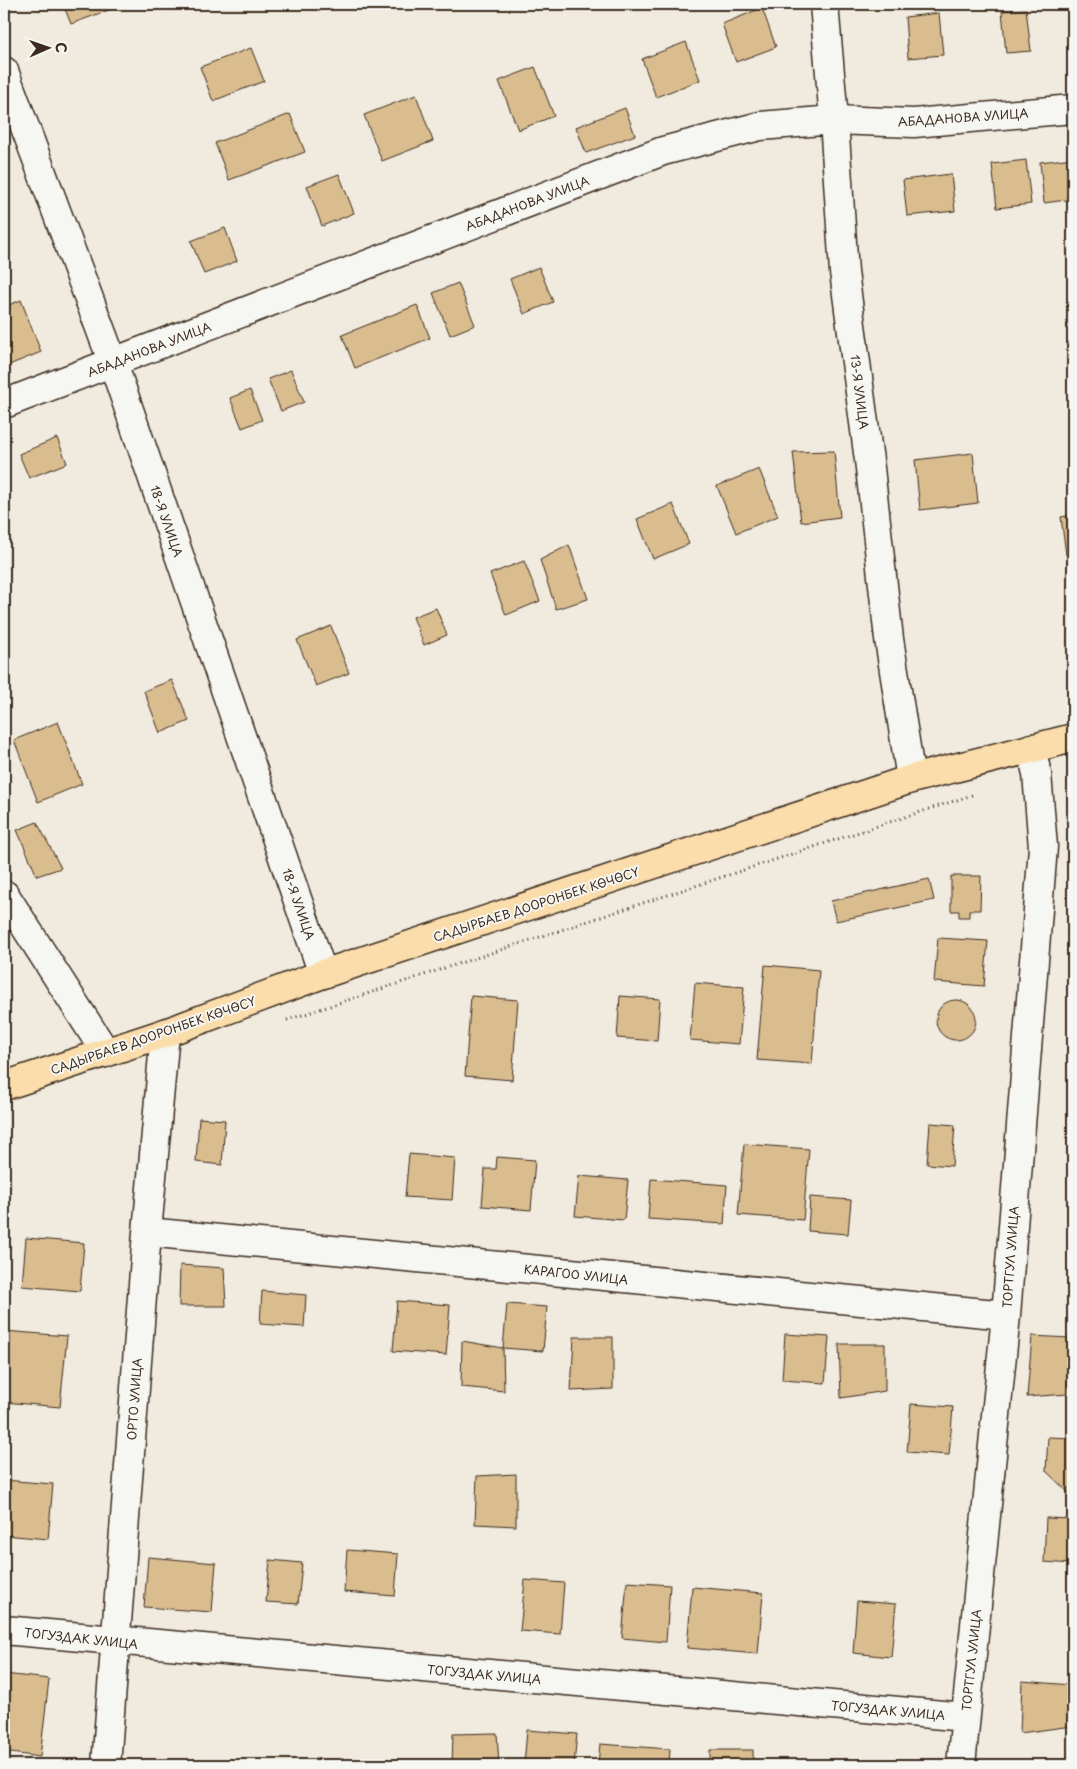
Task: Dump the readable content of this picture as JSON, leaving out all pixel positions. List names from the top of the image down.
{
  "streets": {
    "main road": ["САДЫРБАЕВ ДООРОНБЕК КӨЧӨСҮ"],
    "street": [
      "АБАДАНОВА УЛИЦА",
      "13-Я УЛИЦА",
      "18-Я УЛИЦА",
      "ТОРТГУЛ УЛИЦА",
      "КАРАГОО УЛИЦА",
      "ОРТО УЛИЦА",
      "ТОГУЗДАК УЛИЦА"
    ]
  },
  "crossings": [
    ["АБАДАНОВА УЛИЦА", "13-Я УЛИЦА"],
    ["АБАДАНОВА УЛИЦА", "18-Я УЛИЦА"],
    ["13-Я УЛИЦА", "САДЫРБАЕВ ДООРОНБЕК КӨЧӨСҮ"],
    ["18-Я УЛИЦА", "САДЫРБАЕВ ДООРОНБЕК КӨЧӨСҮ"],
    ["САДЫРБАЕВ ДООРОНБЕК КӨЧӨСҮ", "ТОРТГУЛ УЛИЦА"],
    ["САДЫРБАЕВ ДООРОНБЕК КӨЧӨСҮ", "ОРТО УЛИЦА"],
    ["ТОРТГУЛ УЛИЦА", "КАРАГОО УЛИЦА"],
    ["ТОРТГУЛ УЛИЦА", "ТОГУЗДАК УЛИЦА"],
    ["КАРАГОО УЛИЦА", "ОРТО УЛИЦА"],
    ["ОРТО УЛИЦА", "ТОГУЗДАК УЛИЦА"]
  ],
  "north": "right"
}
